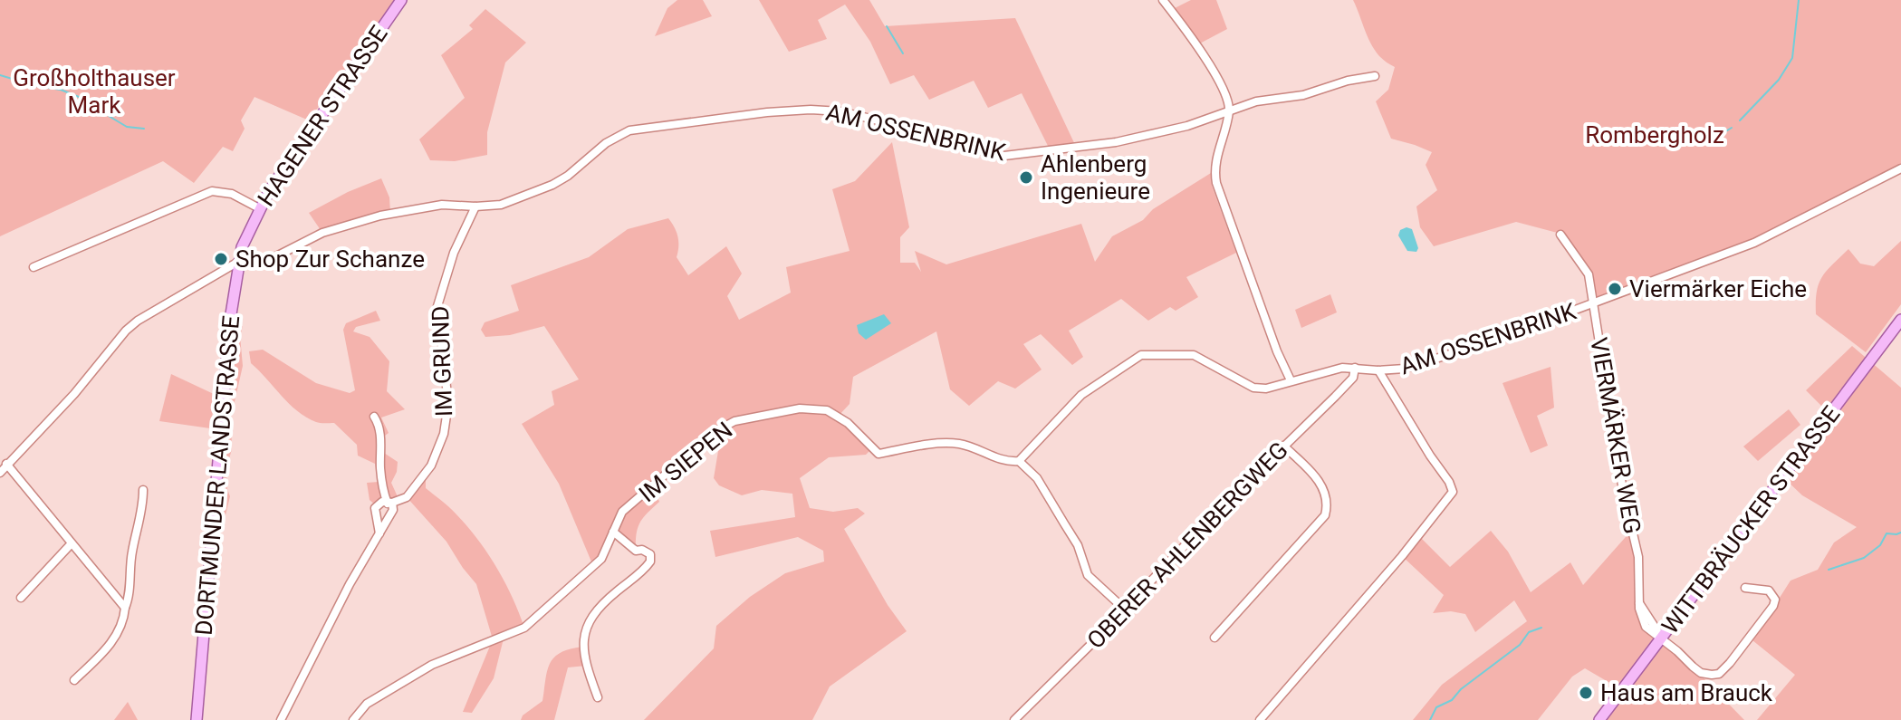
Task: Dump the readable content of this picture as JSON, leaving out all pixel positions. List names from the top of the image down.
{
  "streets": {
    "main road": ["HAGENER STRASSE", "DORTMUNDER LANDSTRASSE", "WITTBRÄUCKER STRASSE"],
    "street": [
      "AM OSSENBRINK",
      "IM GRUND",
      "VIERMÄRKER WEG",
      "IM SIEPEN",
      "OBERER AHLENBERGWEG"
    ]
  },
  "crossings": [
    ["HAGENER STRASSE", "DORTMUNDER LANDSTRASSE"],
    ["AM OSSENBRINK", "IM GRUND"],
    ["AM OSSENBRINK", "VIERMÄRKER WEG"],
    ["AM OSSENBRINK", "DORTMUNDER LANDSTRASSE"],
    ["AM OSSENBRINK", "OBERER AHLENBERGWEG"],
    ["VIERMÄRKER WEG", "WITTBRÄUCKER STRASSE"]
  ],
  "parks": ["Großholthauser Mark", "Rombergholz"],
  "places": [
    "Ahlenberg Ingenieure",
    "Shop Zur Schanze",
    "Viermärker Eiche",
    "Haus am Brauck"
  ]
}
